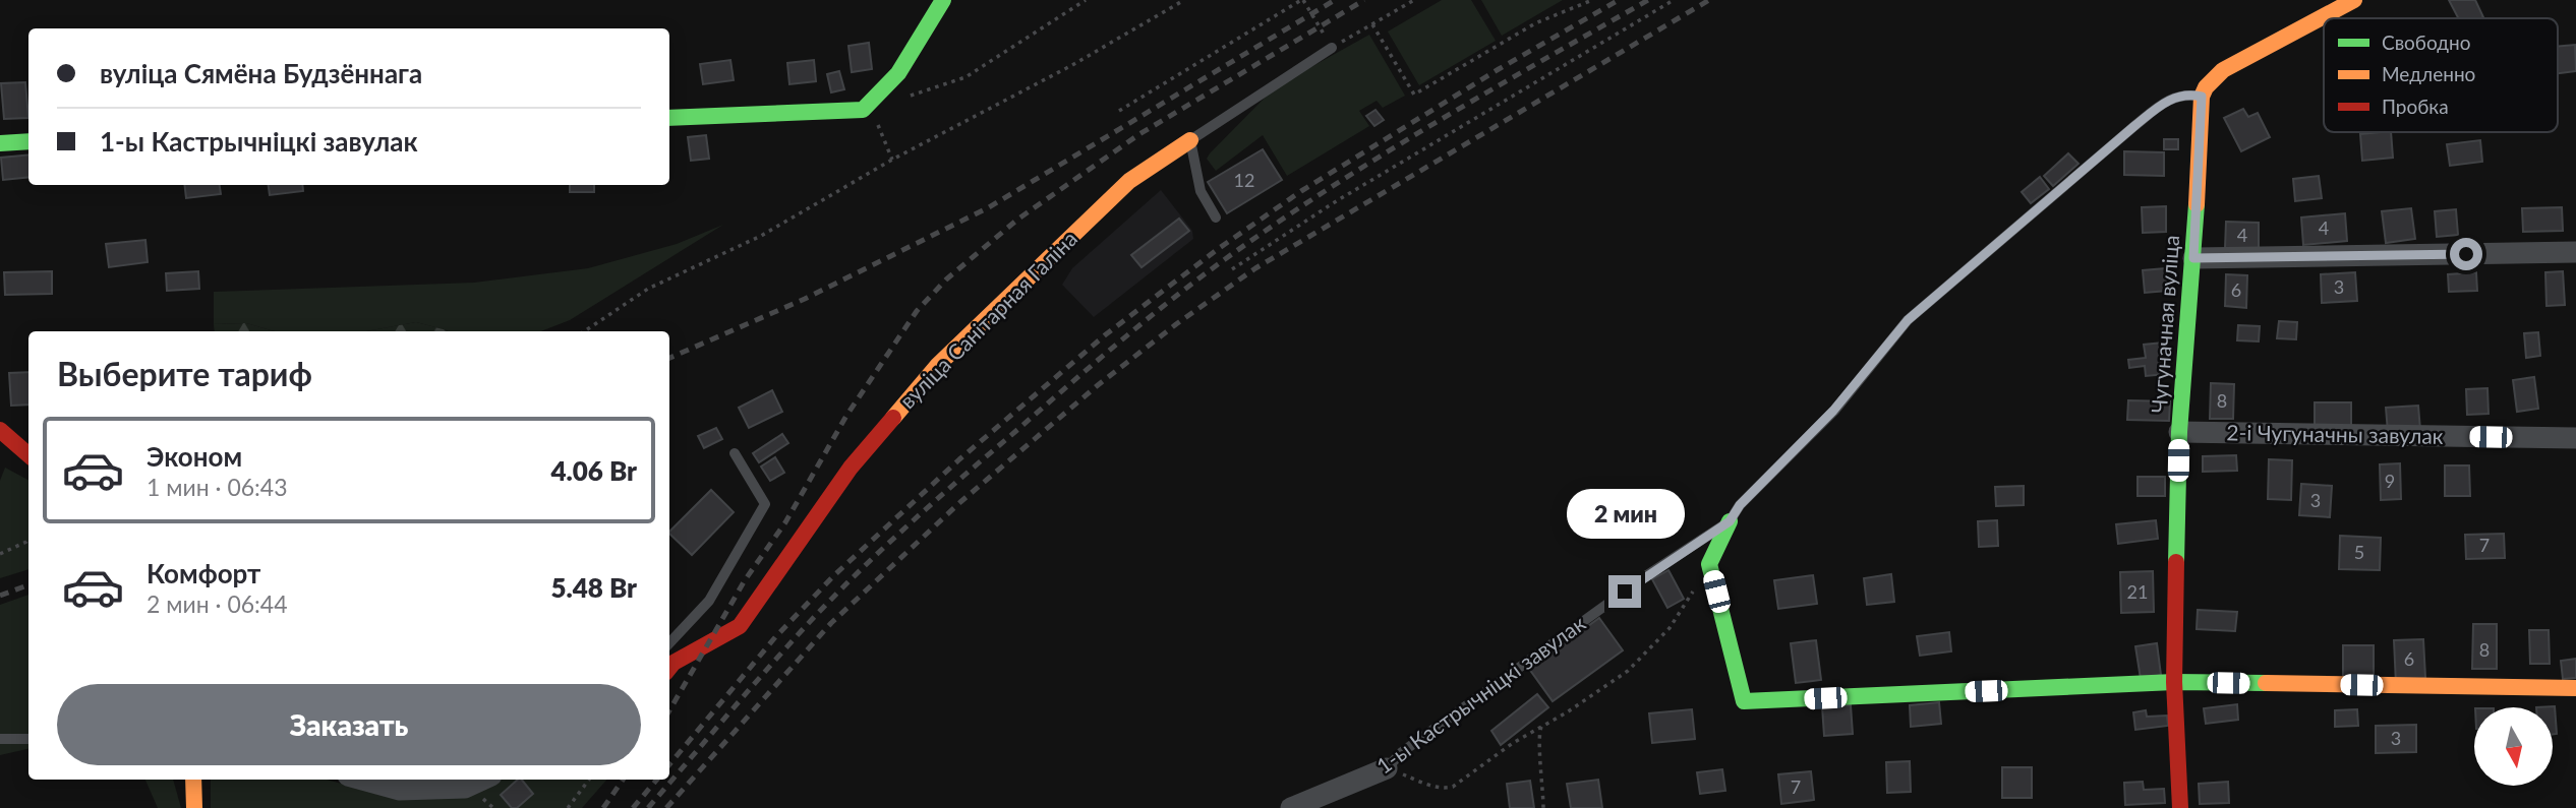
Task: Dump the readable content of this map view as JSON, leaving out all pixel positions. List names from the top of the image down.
{
  "streets": {
    "street": [
      "вуліца Санітарная Галіна",
      "Чугуначная вуліца",
      "2-і Чугуначны завулак",
      "1-ы Кастрычніцкі завулак"
    ]
  },
  "crossings": [
    ["Чугуначная вуліца", "2-і Чугуначны завулак"],
    ["Чугуначная вуліца", "1-ы Кастрычніцкі завулак"]
  ],
  "house_numbers": [
    "12",
    "4",
    "4",
    "3",
    "6",
    "8",
    "9",
    "3",
    "7",
    "5",
    "21",
    "8",
    "6",
    "3",
    "7"
  ],
  "legend": ["Свободно", "Медленно", "Пробка"],
  "north": "bottom",
  "page": {
    "banner": ["вуліца Сямёна Будзённага", "1-ы Кастрычніцкі завулак"],
    "heading": "Выберите тариф",
    "list": [
      {
        "name": "Эконом",
        "note": "1 мин · 06:43",
        "value": "4.06 Br"
      },
      {
        "name": "Комфорт",
        "note": "2 мин · 06:44",
        "value": "5.48 Br"
      }
    ],
    "bubble": "2 мин",
    "buttons": "Заказать"
  }
}
